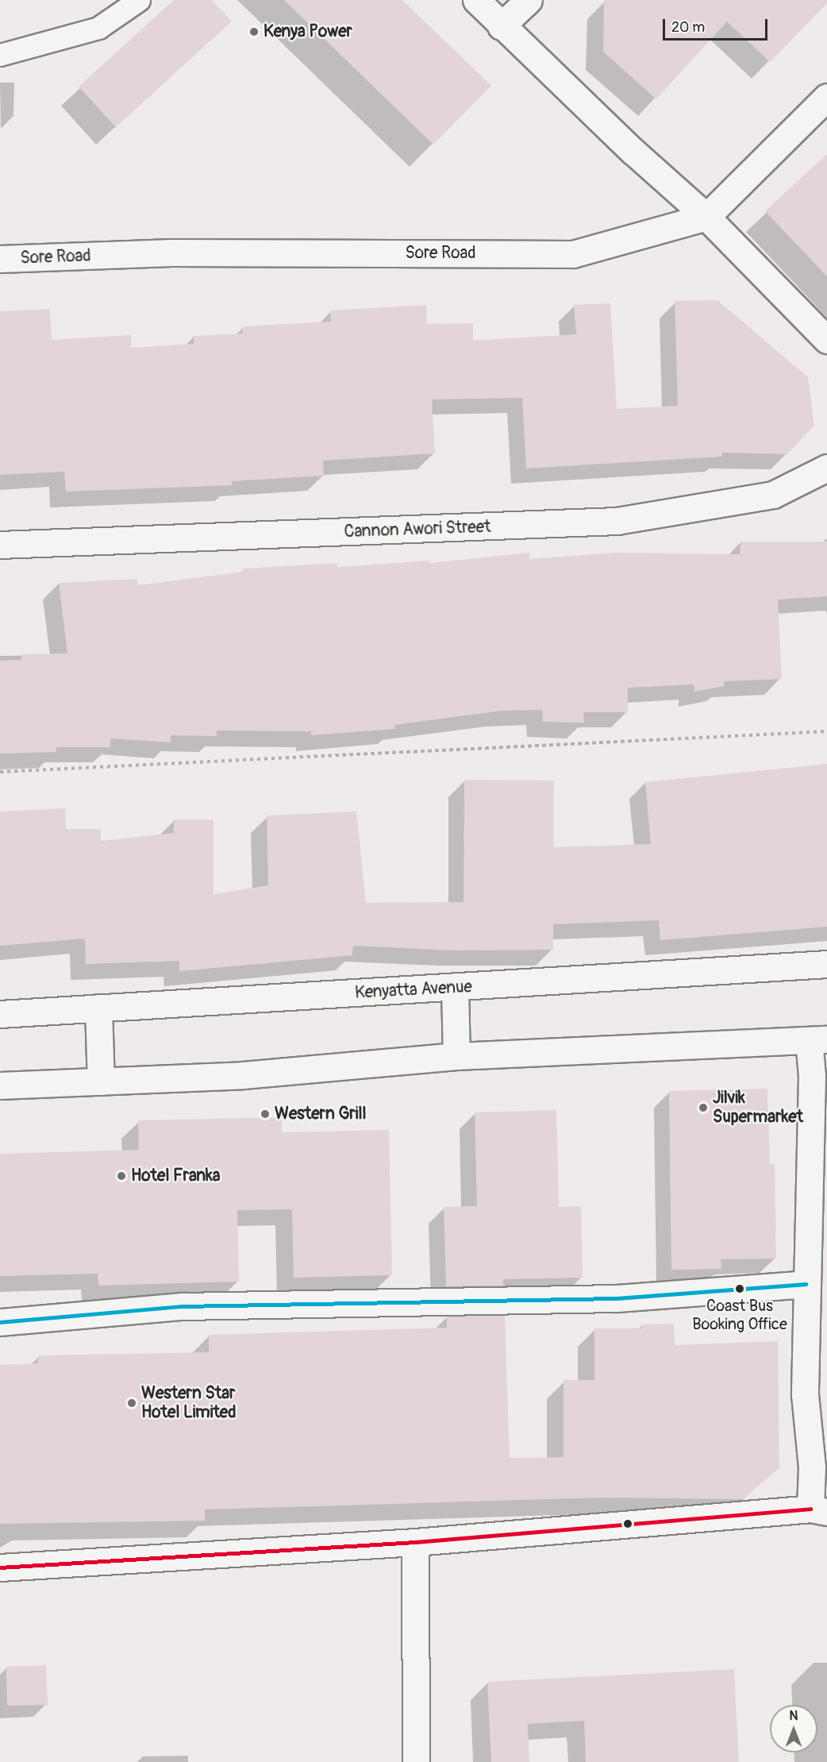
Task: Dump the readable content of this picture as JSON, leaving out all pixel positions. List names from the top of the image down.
{
  "streets": {
    "main road": ["Sore Road", "Cannon Awori Street", "Kenyatta Avenue"]
  },
  "places": [
    "Kenya Power",
    "Jilvik Supermarket",
    "Western Grill",
    "Hotel Franka",
    "Coast Bus Booking Office",
    "Western Star Hotel Limited"
  ],
  "lines": ["transit line 20"],
  "scale_bar": "20 m",
  "north": "top"
}
